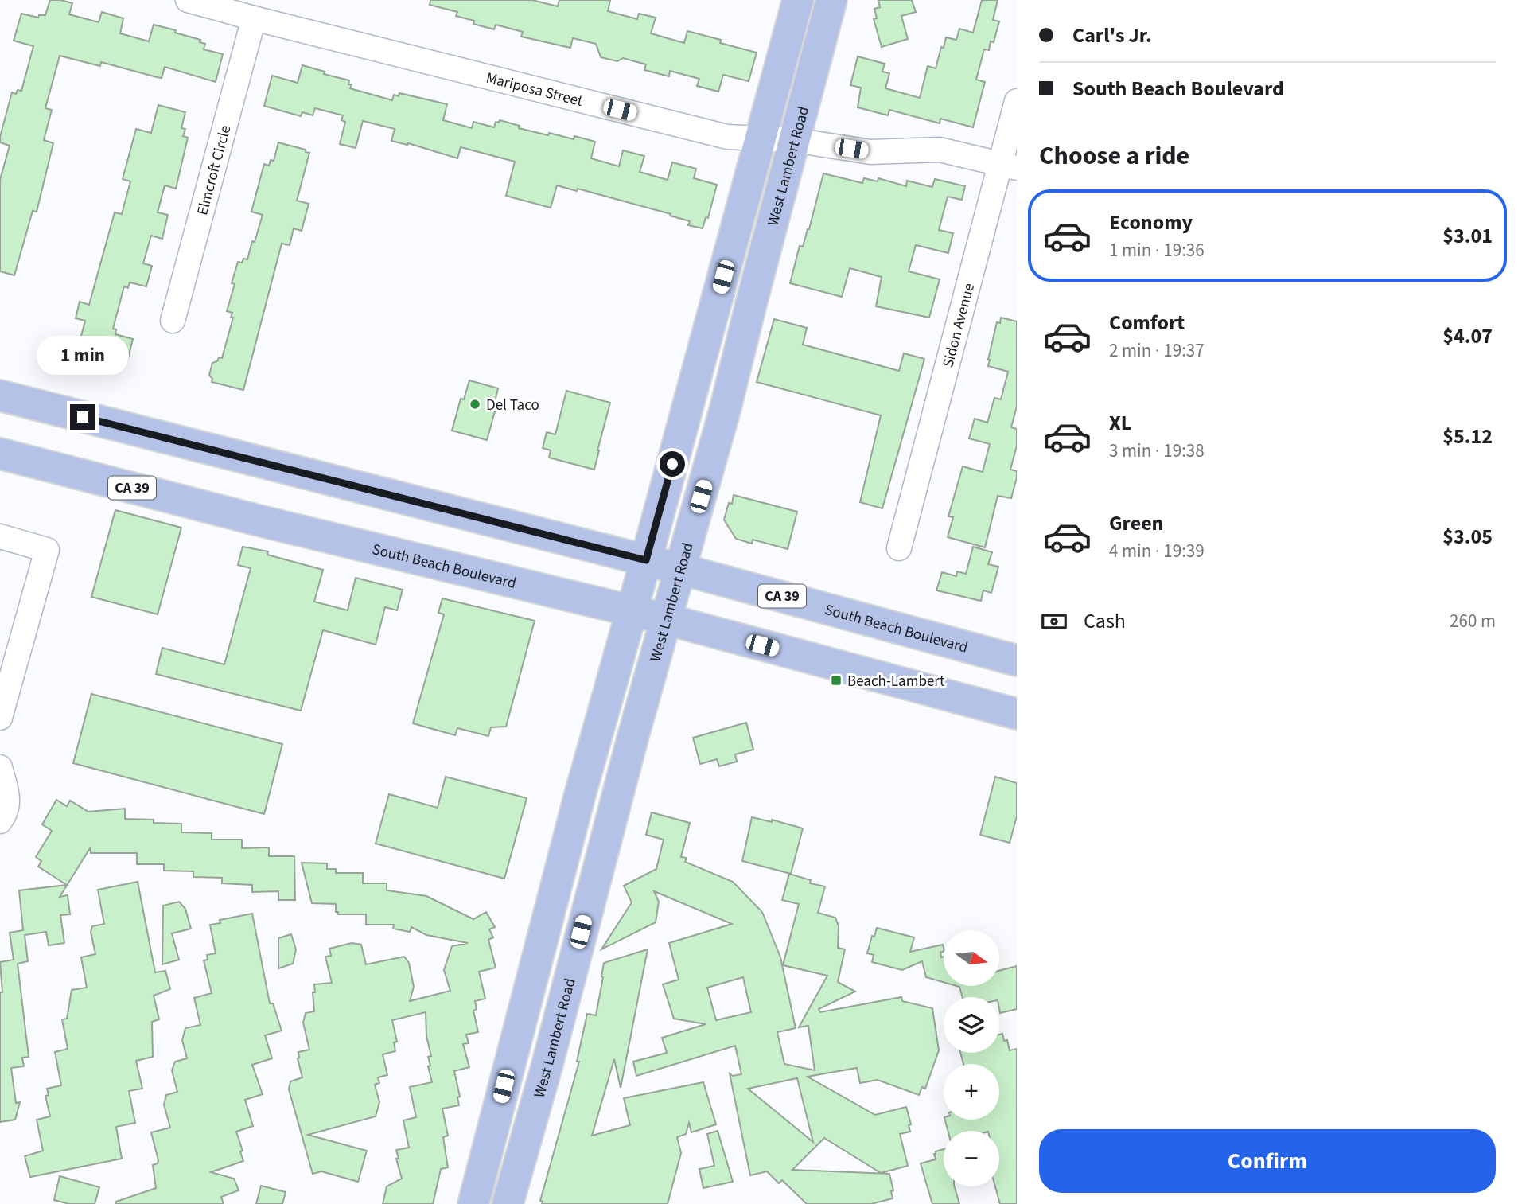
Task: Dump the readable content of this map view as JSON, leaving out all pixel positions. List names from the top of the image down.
{
  "streets": {
    "main road": ["West Lambert Road", "CA 39", "South Beach Boulevard"],
    "street": ["Mariposa Street", "Elmcroft Circle", "Sidon Avenue"]
  },
  "crossings": [
    ["Mariposa Street", "West Lambert Road"],
    ["Mariposa Street", "Elmcroft Circle"],
    ["Mariposa Street", "Sidon Avenue"],
    ["West Lambert Road", "South Beach Boulevard"]
  ],
  "places": {
    "other": ["Del Taco"],
    "transit": ["Beach-Lambert"]
  },
  "north": "right",
  "page": {
    "banner": ["Carl's Jr.", "South Beach Boulevard"],
    "heading": "Choose a ride",
    "list": [
      {
        "name": "Economy",
        "note": "1 min · 19:36",
        "value": "$3.01"
      },
      {
        "name": "Comfort",
        "note": "2 min · 19:37",
        "value": "$4.07"
      },
      {
        "name": "XL",
        "note": "3 min · 19:38",
        "value": "$5.12"
      },
      {
        "name": "Green",
        "note": "4 min · 19:39",
        "value": "$3.05"
      }
    ],
    "bubble": "1 min",
    "pay": ["Cash", "260 m"],
    "map_buttons": ["+", "−"],
    "buttons": "Confirm"
  }
}
